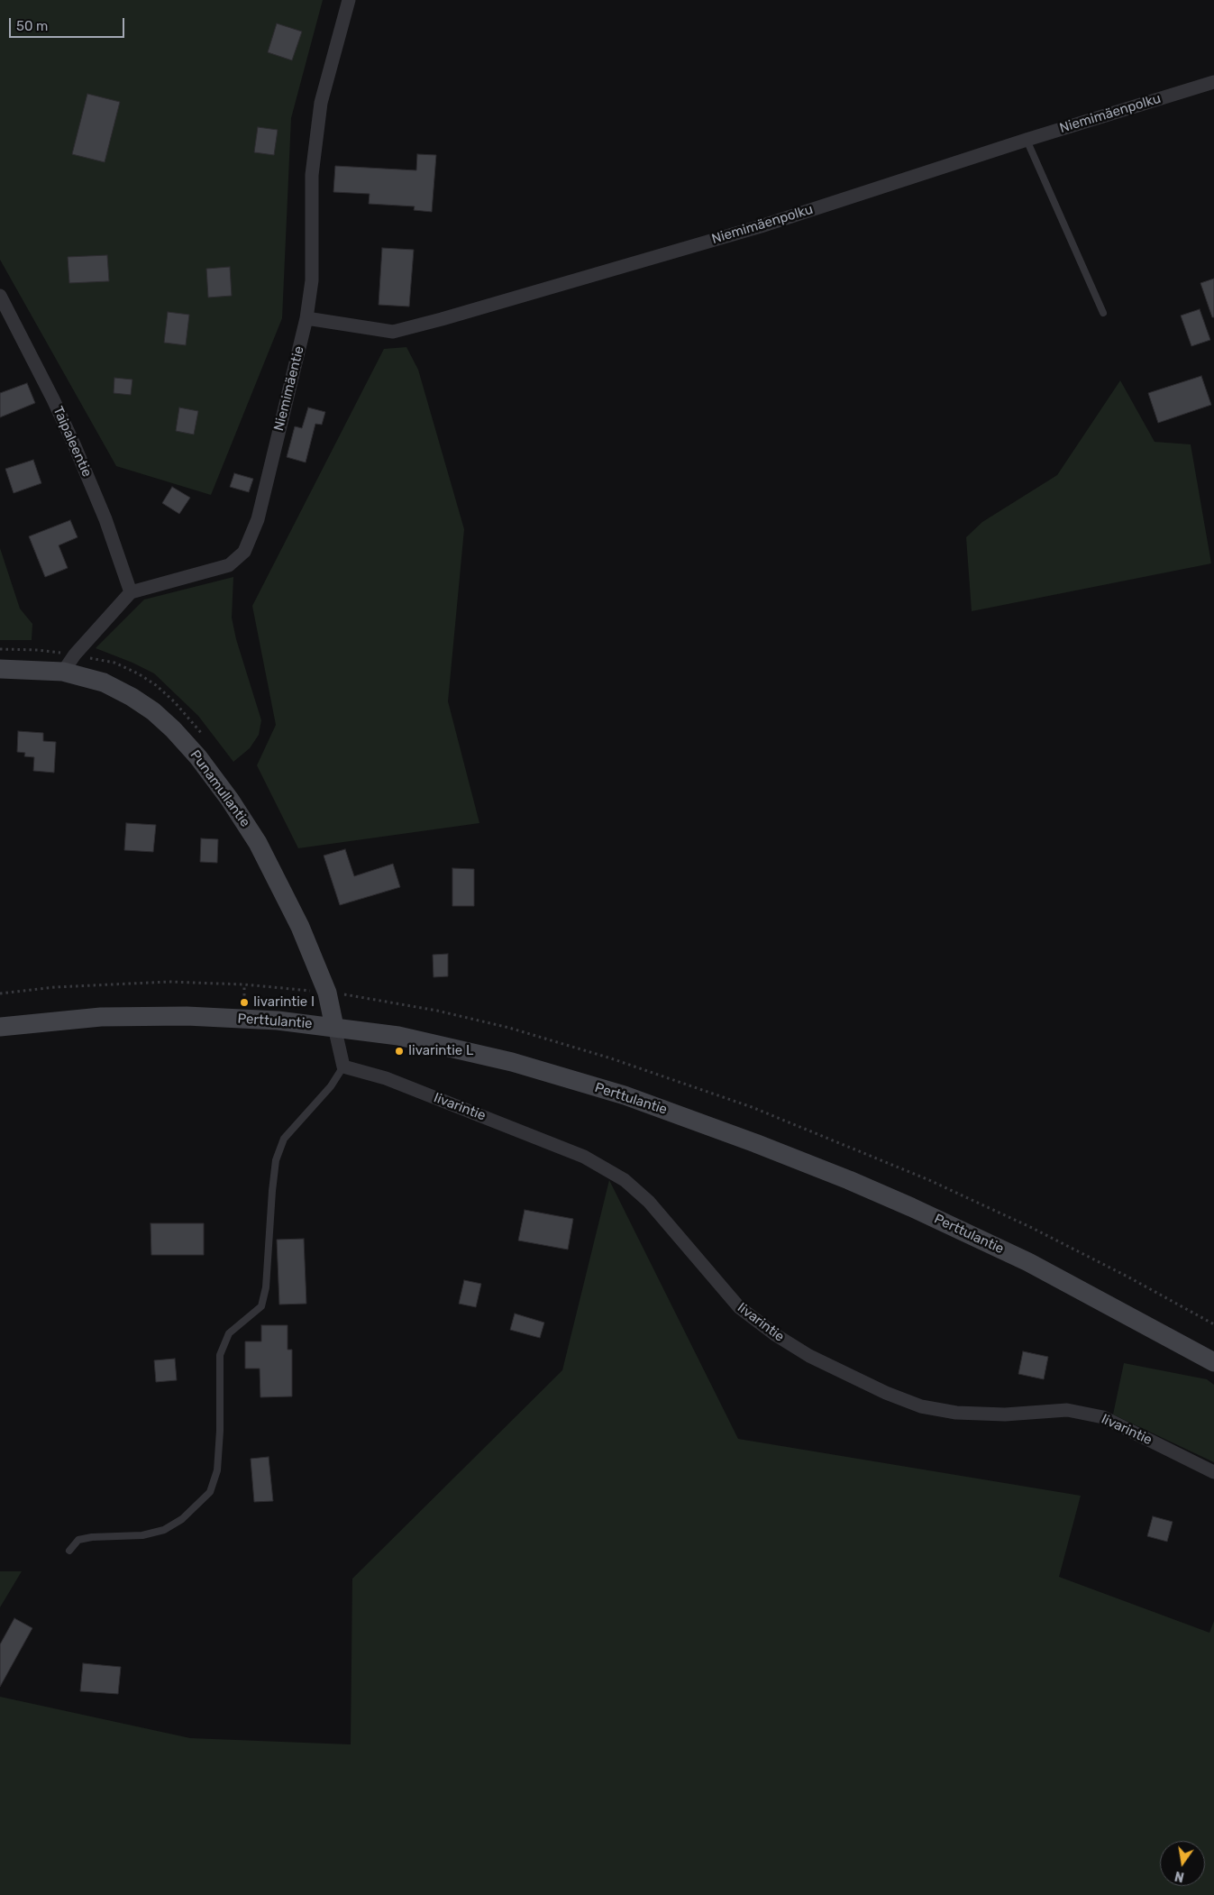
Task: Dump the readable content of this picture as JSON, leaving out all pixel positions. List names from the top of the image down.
{
  "streets": {
    "street": [
      "Niemimäenpolku",
      "Niemimäentie",
      "Taipaleentie",
      "Punamullantie",
      "Perttulantie",
      "Iivarintie"
    ]
  },
  "crossings": [
    ["Niemimäenpolku", "Niemimäentie"],
    ["Niemimäentie", "Taipaleentie"],
    ["Punamullantie", "Perttulantie"]
  ],
  "places": ["Iivarintie I", "Iivarintie L"],
  "scale_bar": "50 m",
  "north": "bottom"
}
